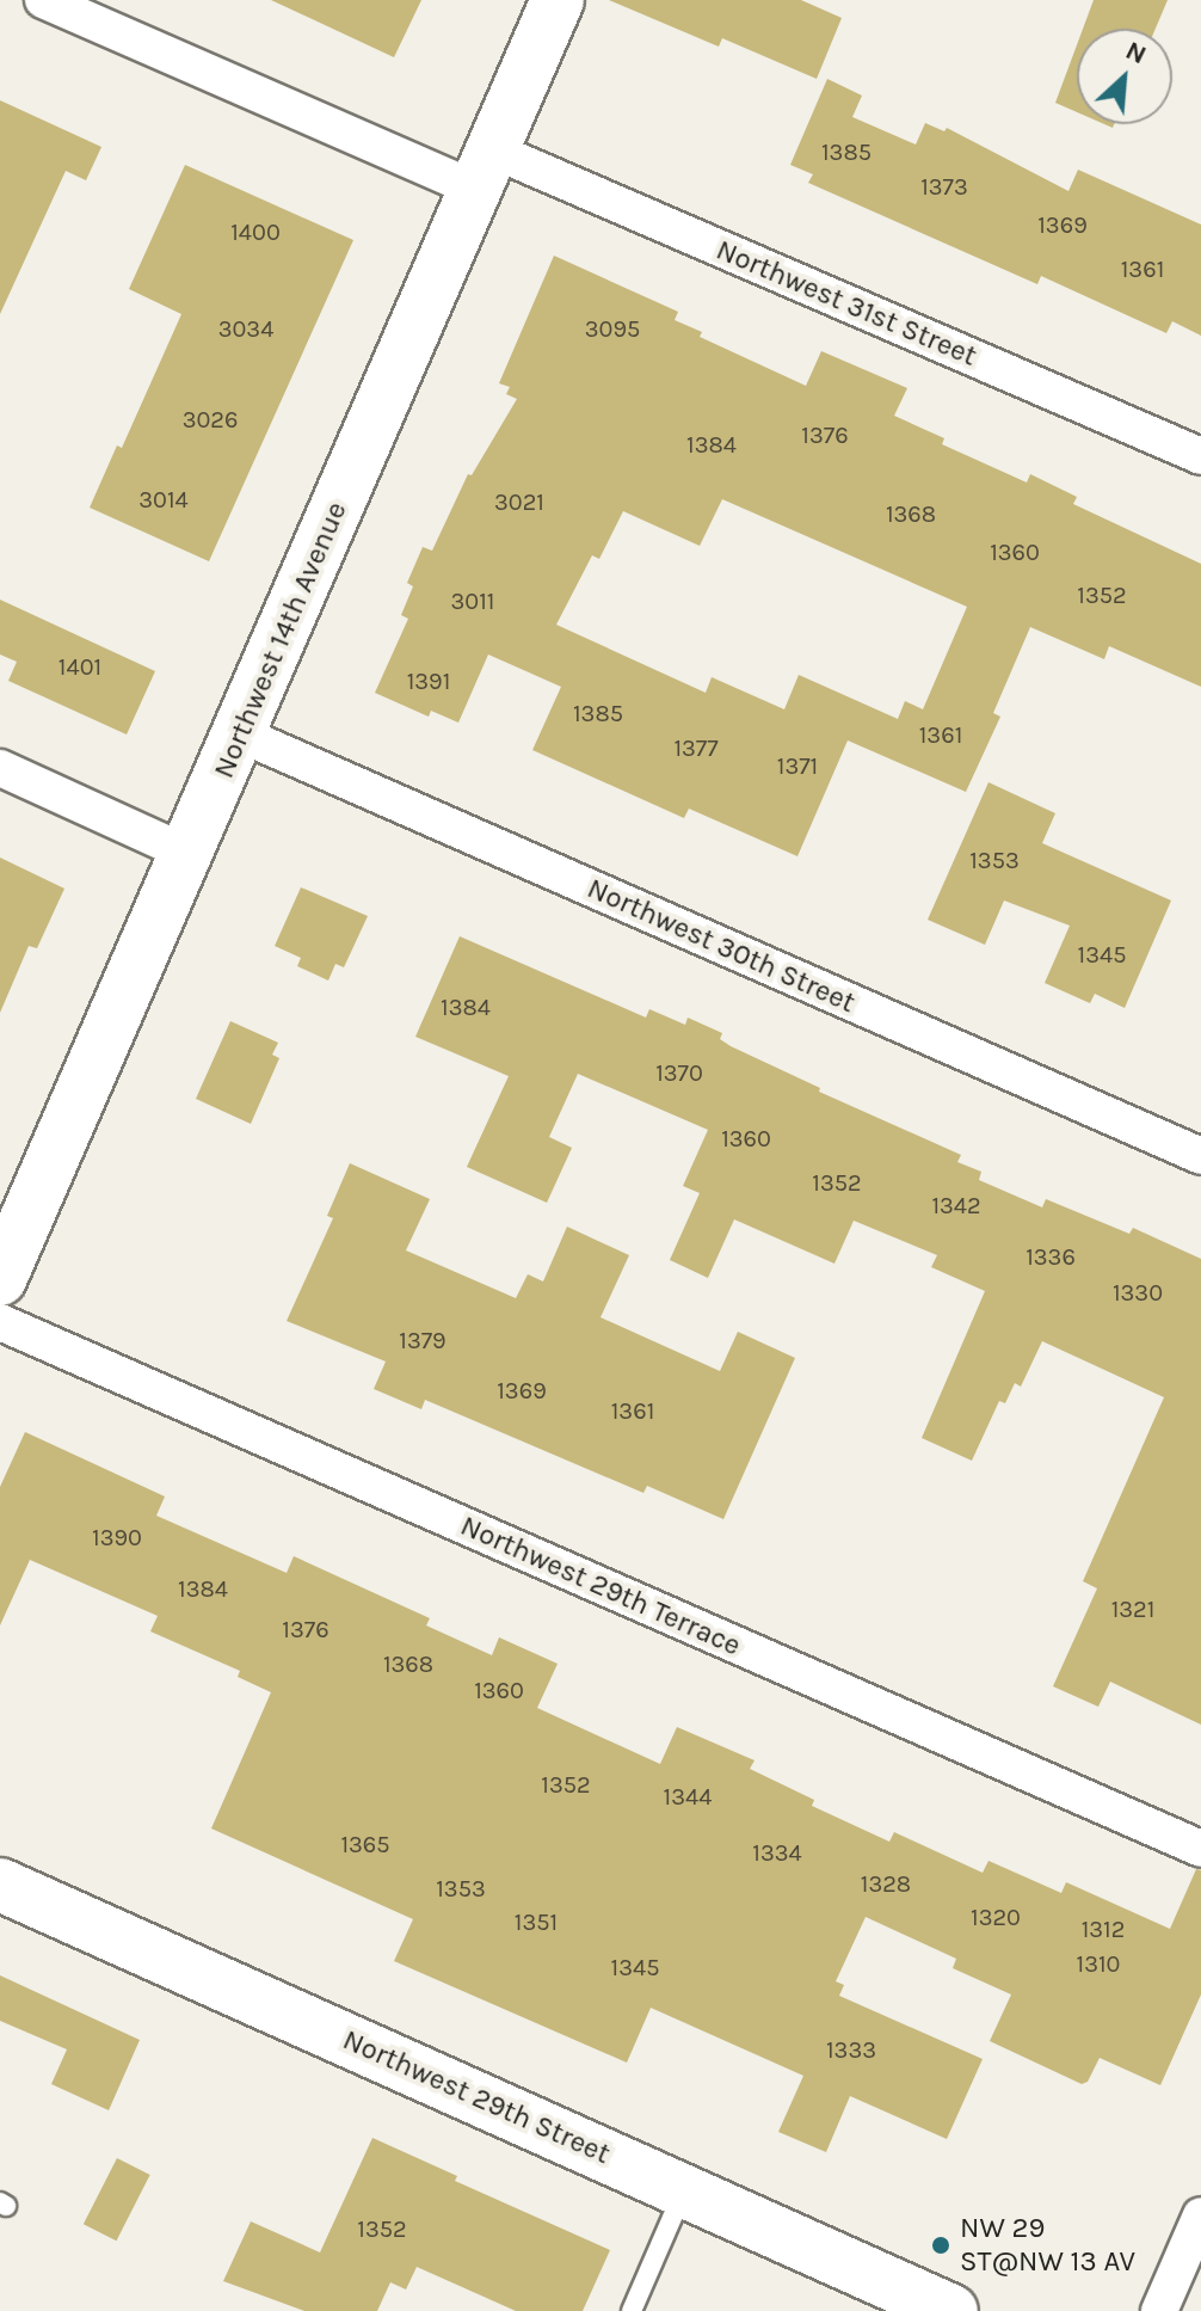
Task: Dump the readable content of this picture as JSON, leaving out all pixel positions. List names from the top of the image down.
{
  "streets": {
    "street": [
      "Northwest 31st Street",
      "Northwest 14th Avenue",
      "Northwest 30th Street",
      "Northwest 29th Terrace",
      "Northwest 29th Street"
    ]
  },
  "crossings": [
    ["Northwest 31st Street", "Northwest 14th Avenue"],
    ["Northwest 14th Avenue", "Northwest 30th Street"]
  ],
  "places": ["NW 29 ST@NW 13 AV"],
  "house_numbers": [
    "1385",
    "1373",
    "1369",
    "1400",
    "1361",
    "3034",
    "3095",
    "3026",
    "1376",
    "1384",
    "3014",
    "3021",
    "1368",
    "1360",
    "1352",
    "3011",
    "1401",
    "1391",
    "1385",
    "1361",
    "1377",
    "1371",
    "1353",
    "1345",
    "1384",
    "1370",
    "1360",
    "1352",
    "1342",
    "1336",
    "1330",
    "1379",
    "1369",
    "1361",
    "1390",
    "1384",
    "1321",
    "1376",
    "1368",
    "1360",
    "1352",
    "1344",
    "1365",
    "1334",
    "1328",
    "1353",
    "1320",
    "1351",
    "1312",
    "1310",
    "1345",
    "1333",
    "1352"
  ],
  "north": "top right"
}
